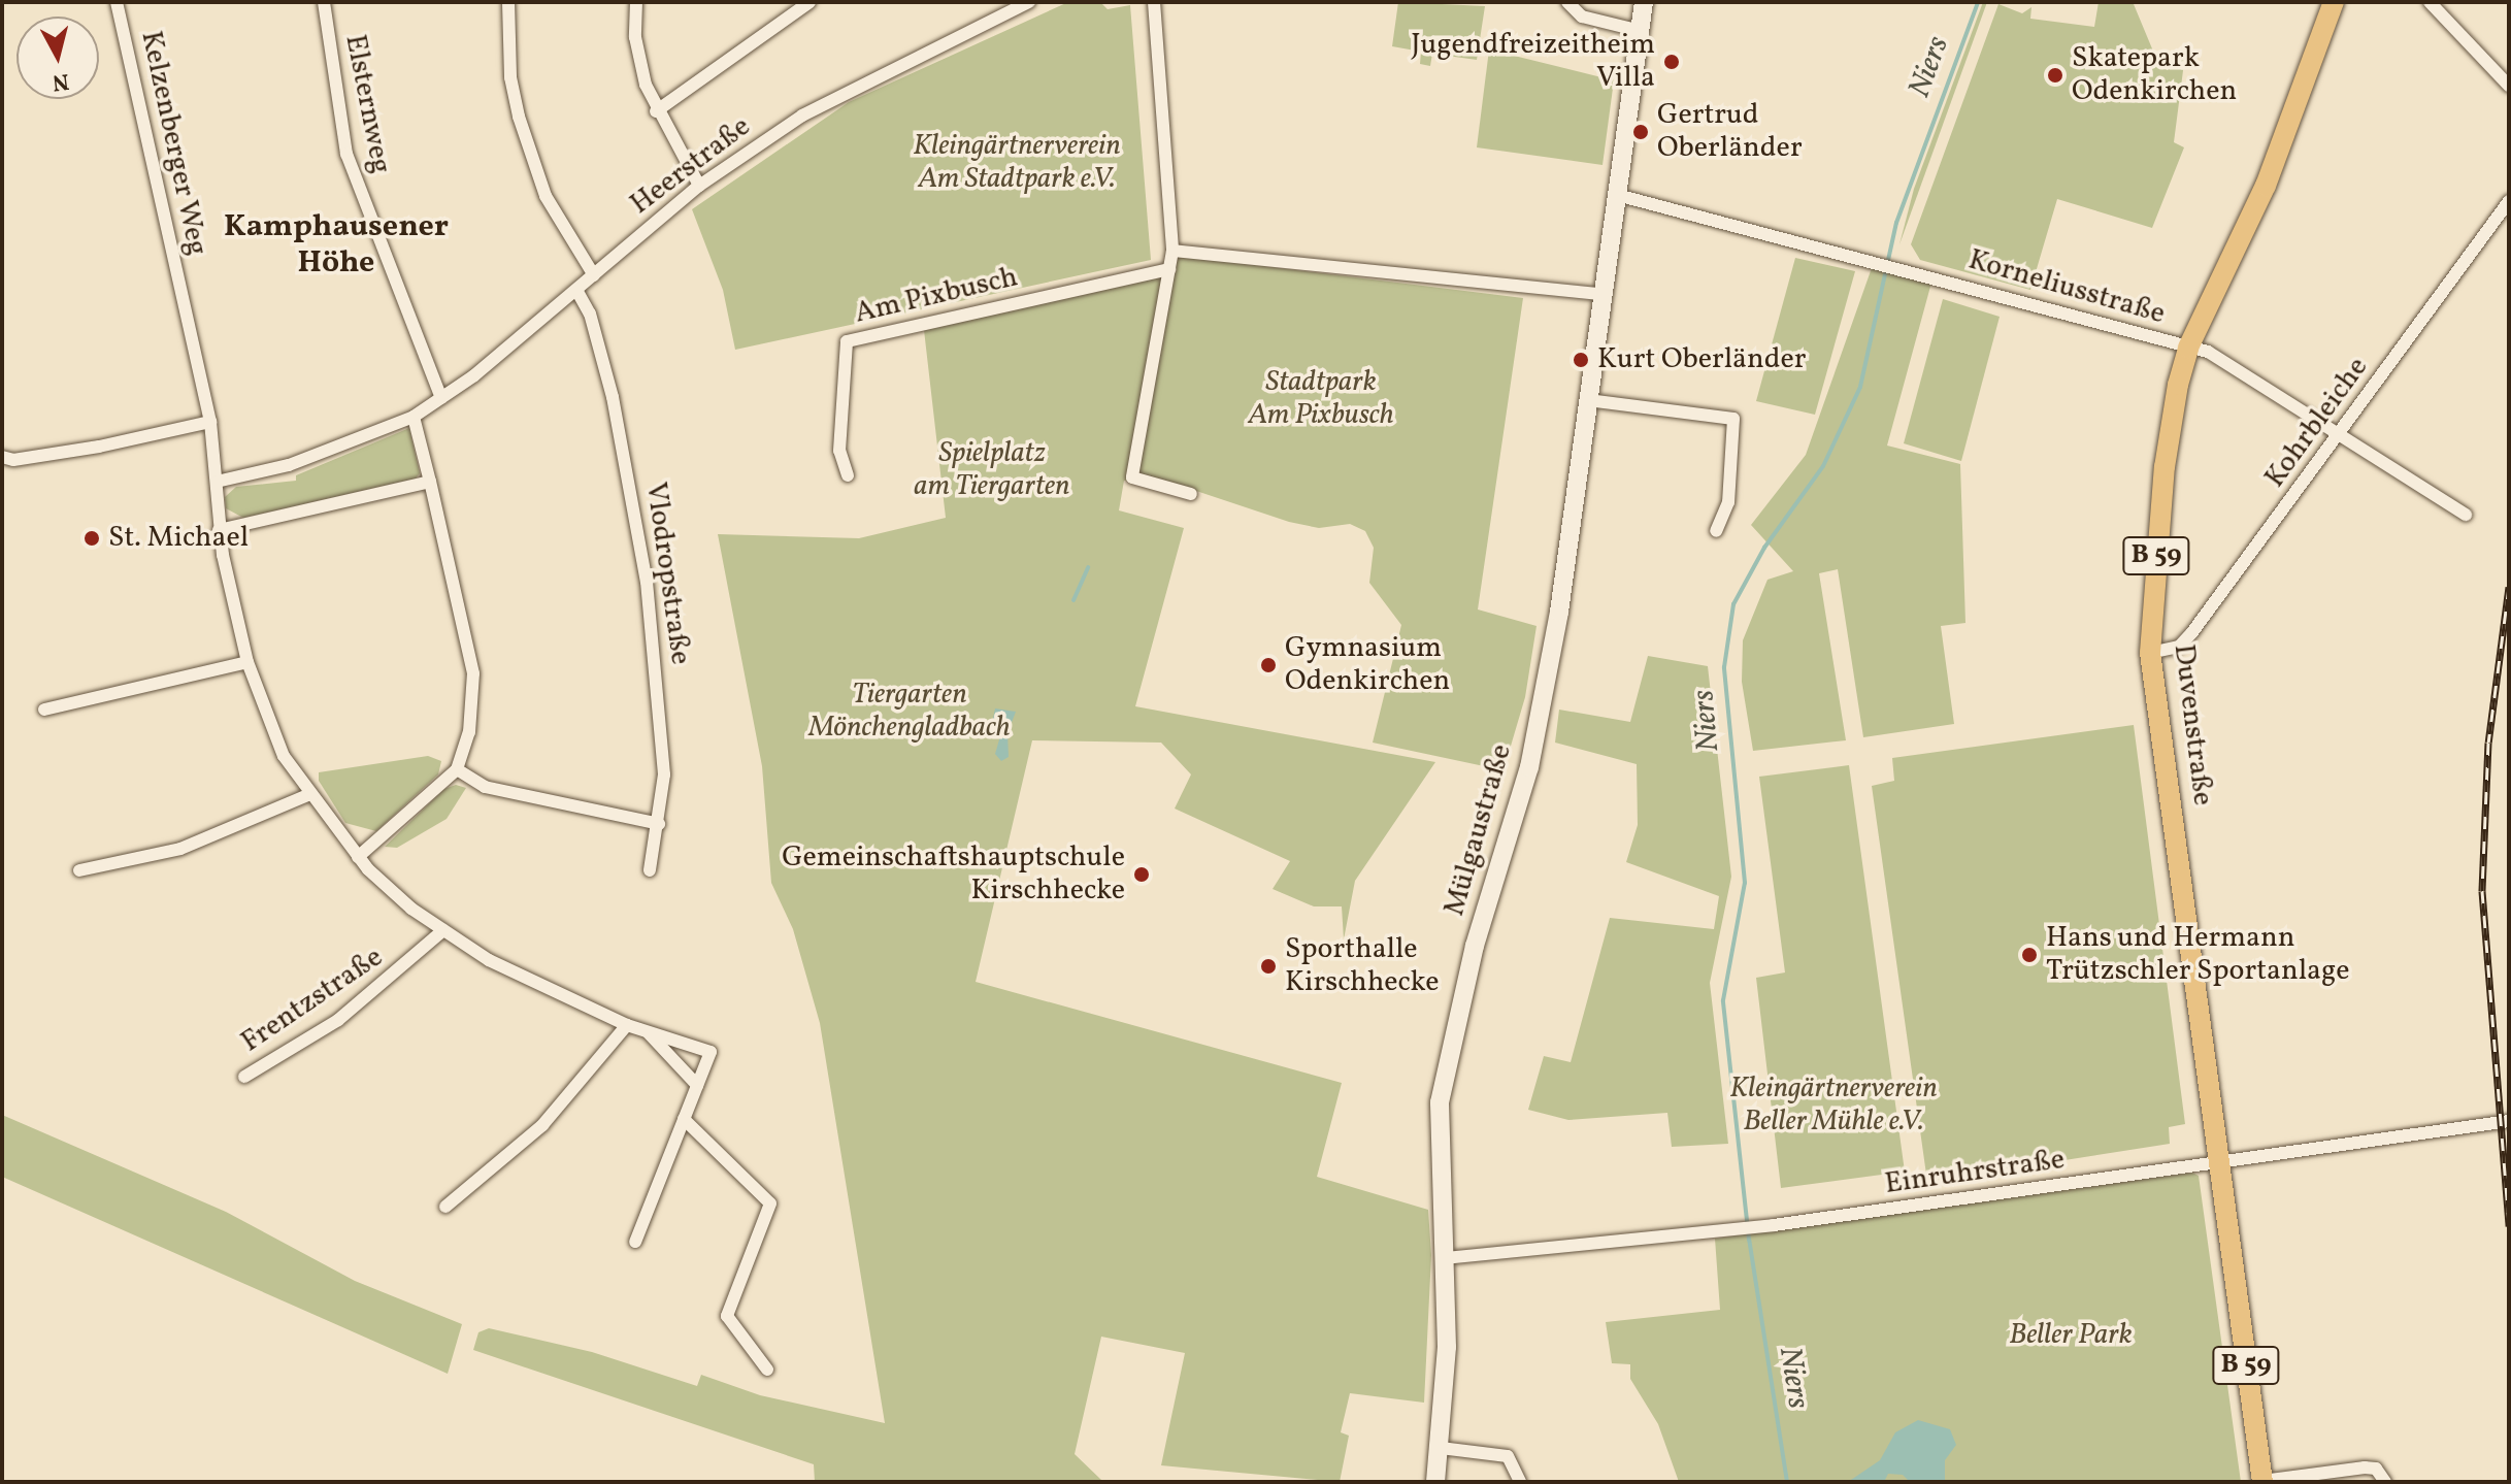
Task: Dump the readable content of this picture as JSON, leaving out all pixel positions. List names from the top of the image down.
{
  "streets": {
    "main road": ["B 59", "Duvenstraße"],
    "street": [
      "Elsternweg",
      "Kelzenberger Weg",
      "Heerstraße",
      "Korneliusstraße",
      "Am Pixbusch",
      "Kohrbleiche",
      "Vlodropstraße",
      "Mülgaustraße",
      "Frentzstraße",
      "Einruhrstraße"
    ]
  },
  "crossings": [
    ["Elsternweg", "Heerstraße"],
    ["Kelzenberger Weg", "Heerstraße"],
    ["Kelzenberger Weg", "Frentzstraße"],
    ["Heerstraße", "Vlodropstraße"],
    ["Korneliusstraße", "Kohrbleiche"],
    ["Korneliusstraße", "Duvenstraße"],
    ["Korneliusstraße", "Mülgaustraße"],
    ["Kohrbleiche", "Duvenstraße"],
    ["Duvenstraße", "Einruhrstraße"],
    ["Mülgaustraße", "Einruhrstraße"]
  ],
  "districts": ["Kamphausener Höhe"],
  "water": ["Niers"],
  "parks": [
    "Kleingärtnerverein Am Stadtpark e.V.",
    "Stadtpark Am Pixbusch",
    "Spielplatz am Tiergarten",
    "Tiergarten Mönchengladbach",
    "Kleingärtnerverein Beller Mühle e.V.",
    "Beller Park"
  ],
  "places": [
    "Jugendfreizeitheim Villa",
    "Skatepark Odenkirchen",
    "Gertrud Oberländer",
    "Kurt Oberländer",
    "St. Michael",
    "Gymnasium Odenkirchen",
    "Gemeinschaftshauptschule Kirschhecke",
    "Hans und Hermann Trützschler Sportanlage",
    "Sporthalle Kirschhecke"
  ],
  "north": "bottom"
}
